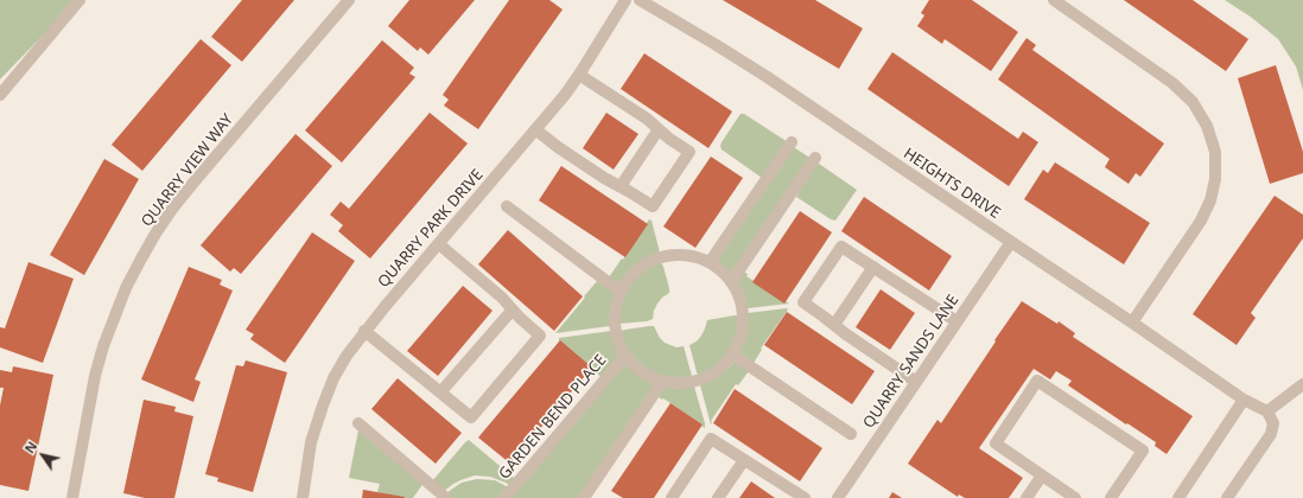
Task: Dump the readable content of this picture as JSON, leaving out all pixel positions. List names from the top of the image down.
{
  "streets": {
    "street": [
      "QUARRY VIEW WAY",
      "HEIGHTS DRIVE",
      "QUARRY PARK DRIVE",
      "QUARRY SANDS LANE",
      "GARDEN BEND PLACE"
    ]
  },
  "crossings": [
    ["HEIGHTS DRIVE", "QUARRY SANDS LANE"]
  ],
  "north": "top left"
}
